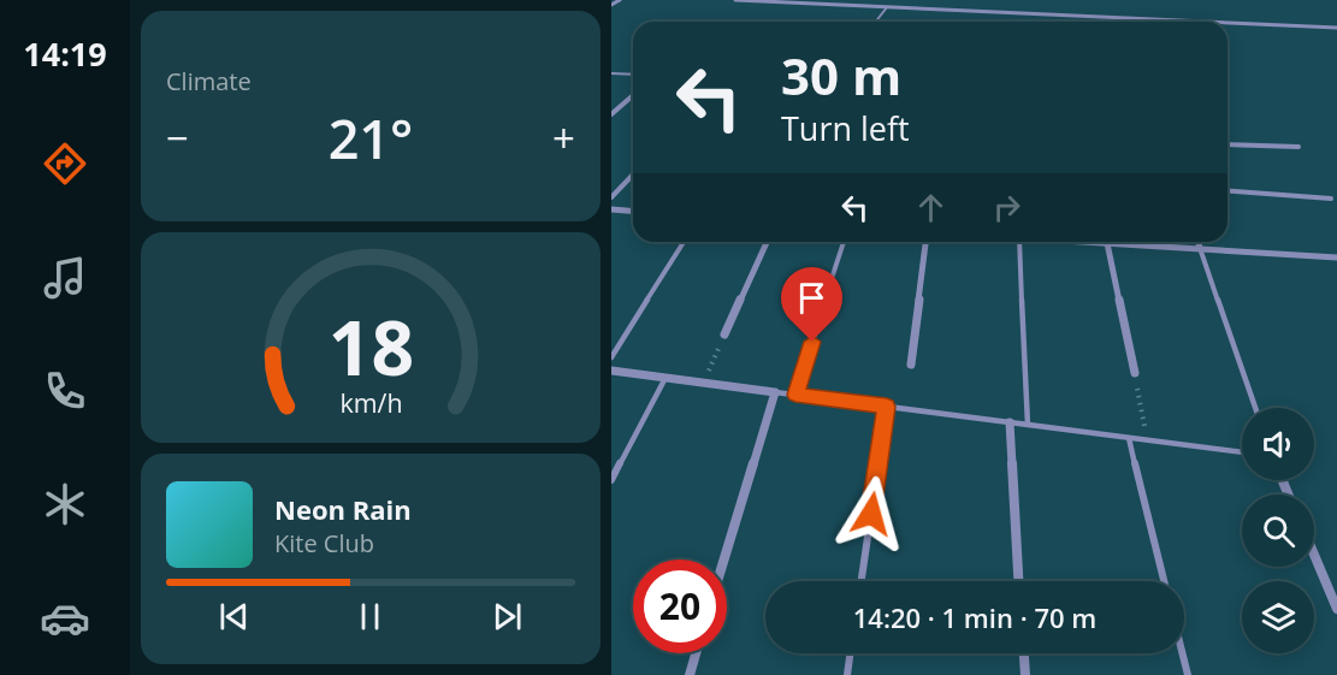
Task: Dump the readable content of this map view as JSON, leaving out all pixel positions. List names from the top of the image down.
{
  "page": {
    "tabs": "14:19",
    "tile": "Climate",
    "turn": ["30 m", "Turn left"],
    "heat": ["−", "21°", "+"],
    "song": ["Neon Rain", "Kite Club"],
    "limit": "20",
    "trip": "14:20 · 1 min · 70 m",
    "gauge": ["18", "km/h"]
  }
}
